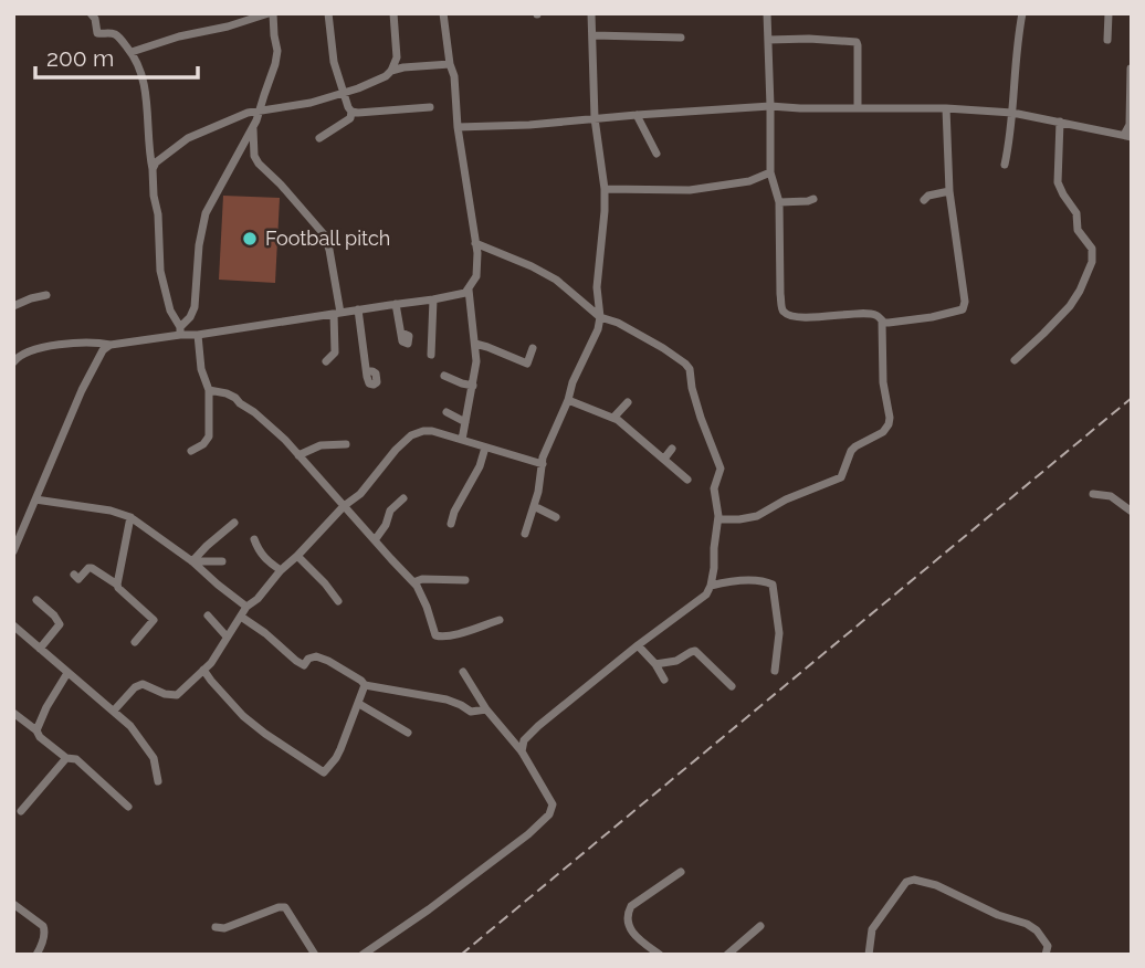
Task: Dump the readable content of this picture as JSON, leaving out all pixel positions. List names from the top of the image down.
{
  "places": ["Football pitch"],
  "scale_bar": "200 m"
}
